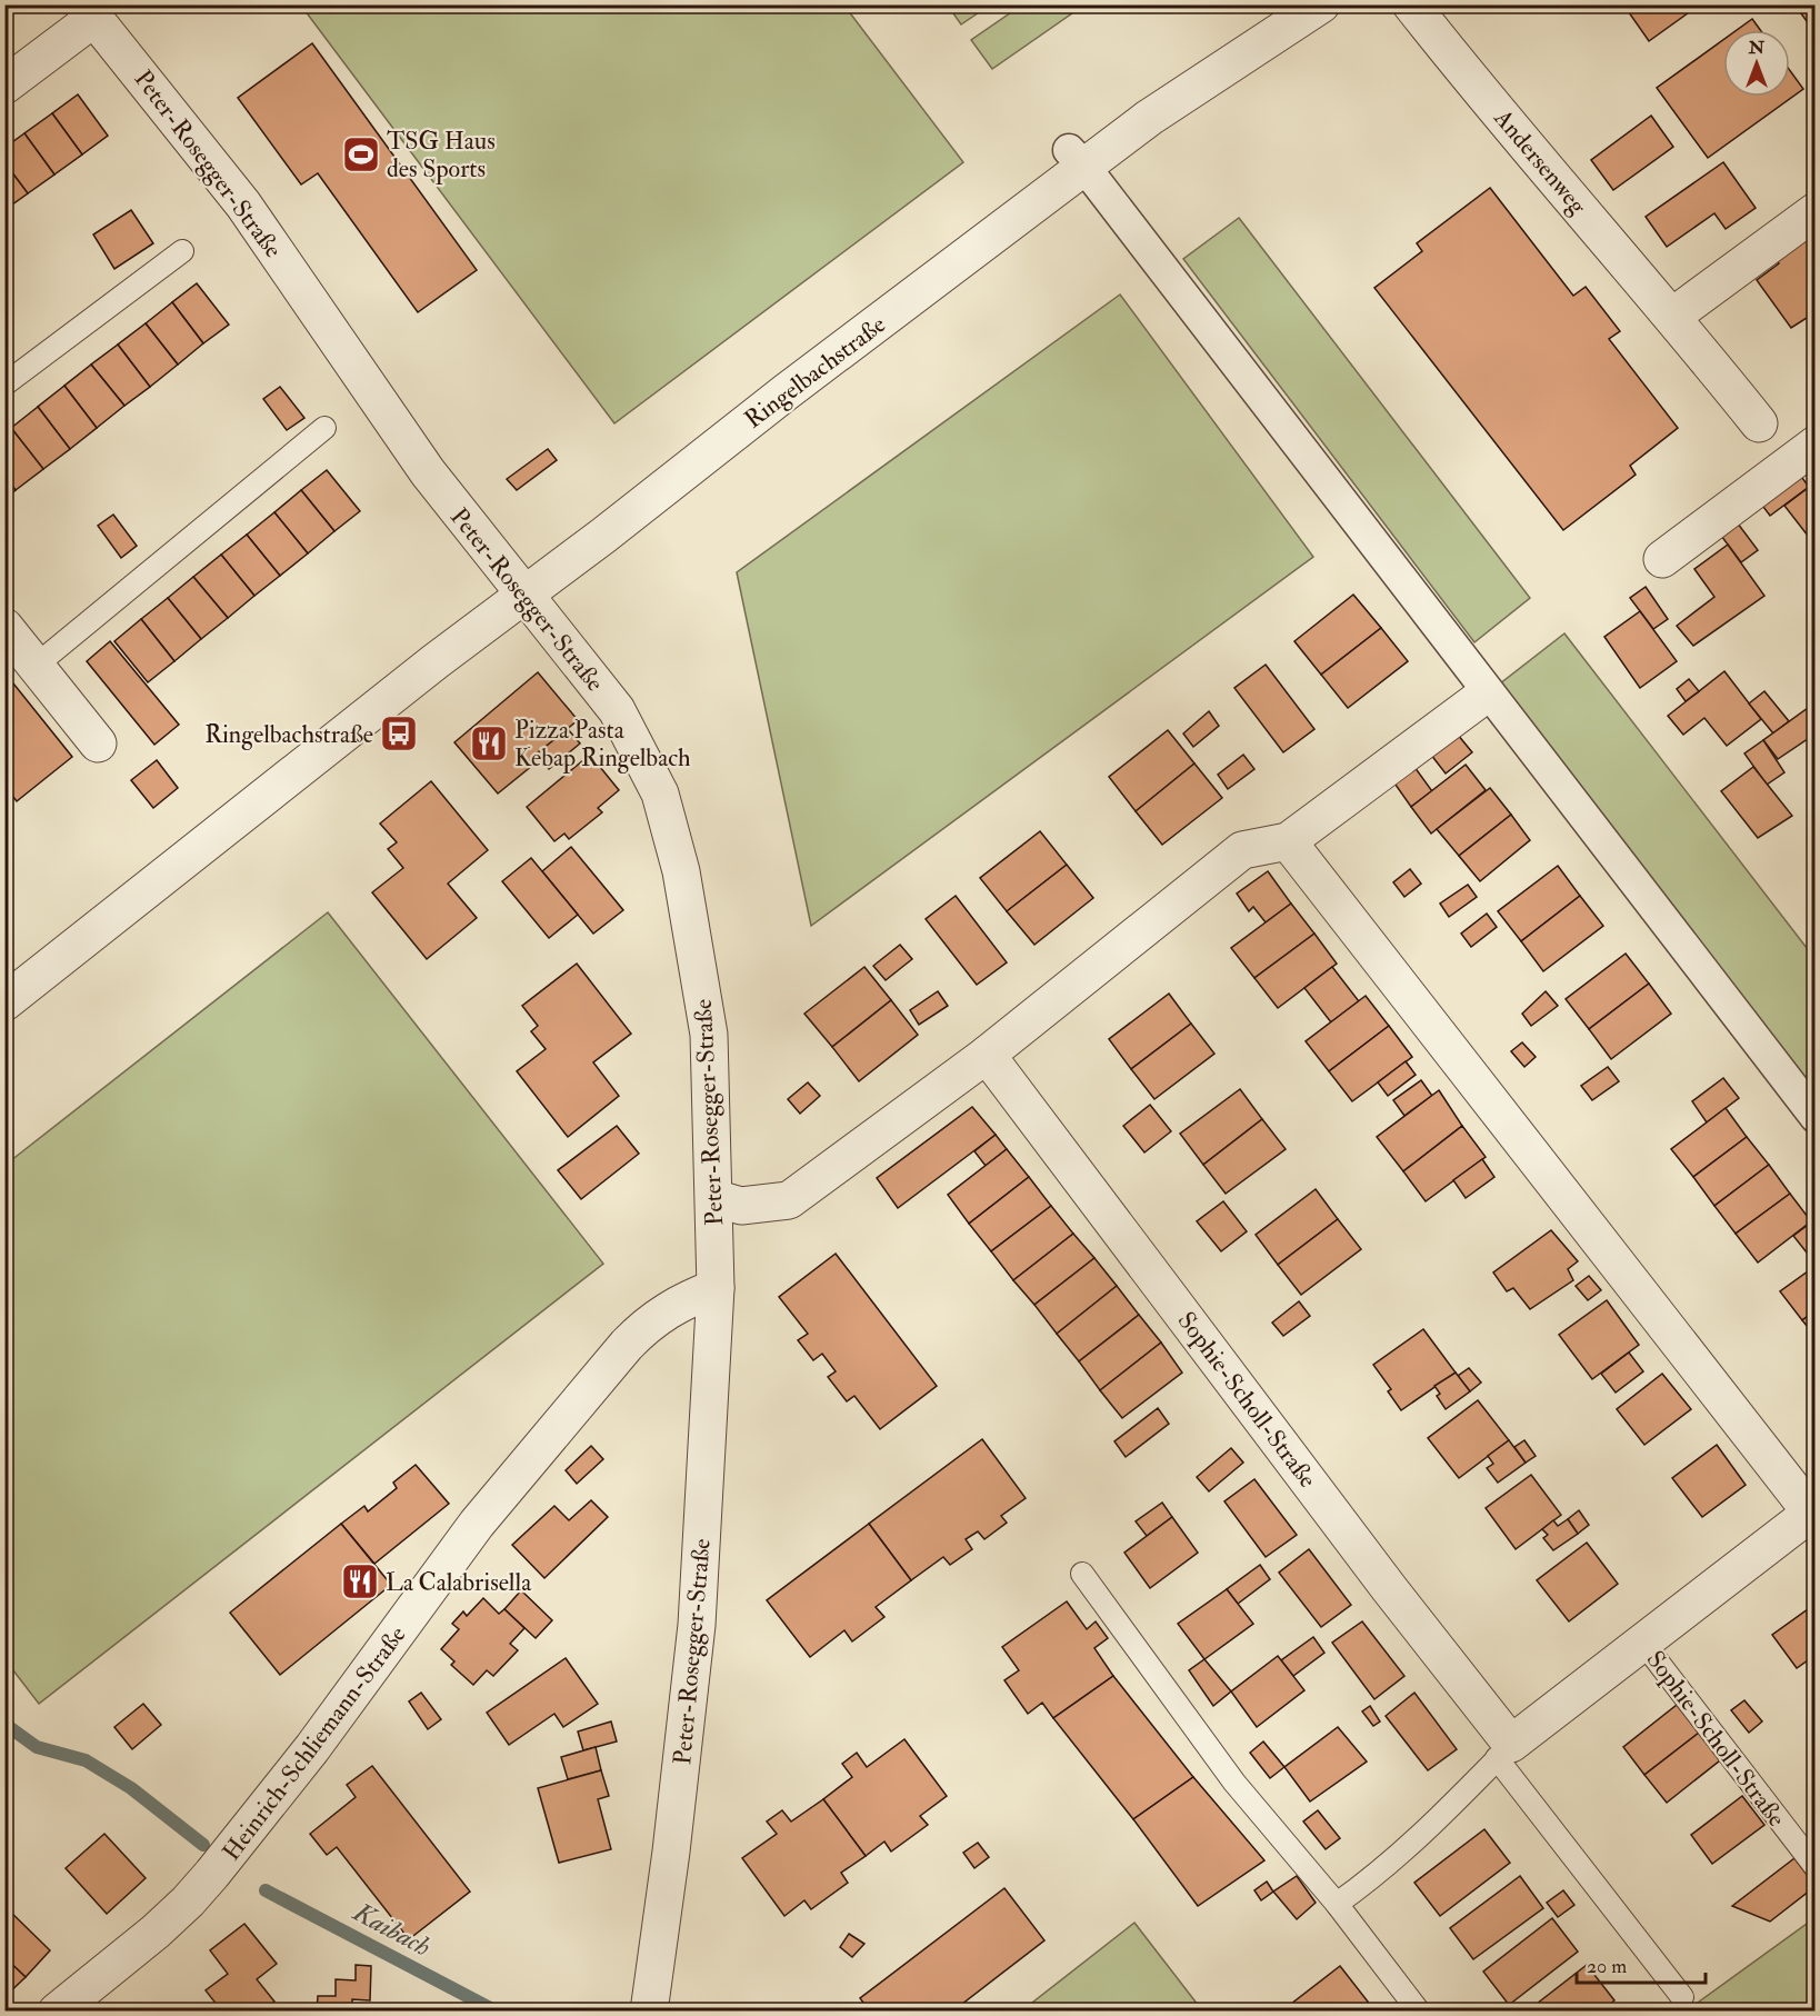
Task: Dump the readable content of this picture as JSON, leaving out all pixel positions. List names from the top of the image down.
{
  "streets": {
    "street": [
      "Andersenweg",
      "Peter-Rosegger-Straße",
      "Ringelbachstraße",
      "Sophie-Scholl-Straße",
      "Heinrich-Schliemann-Straße"
    ]
  },
  "crossings": [
    ["Peter-Rosegger-Straße", "Ringelbachstraße"],
    ["Peter-Rosegger-Straße", "Heinrich-Schliemann-Straße"]
  ],
  "water": ["Kaibach"],
  "places": {
    "sports": ["TSG Haus des Sports"],
    "bus stop": ["Ringelbachstraße"],
    "restaurant": ["Pizza Pasta Kebap Ringelbach", "La Calabrisella"]
  },
  "scale_bar": "20 m",
  "north": "top"
}
